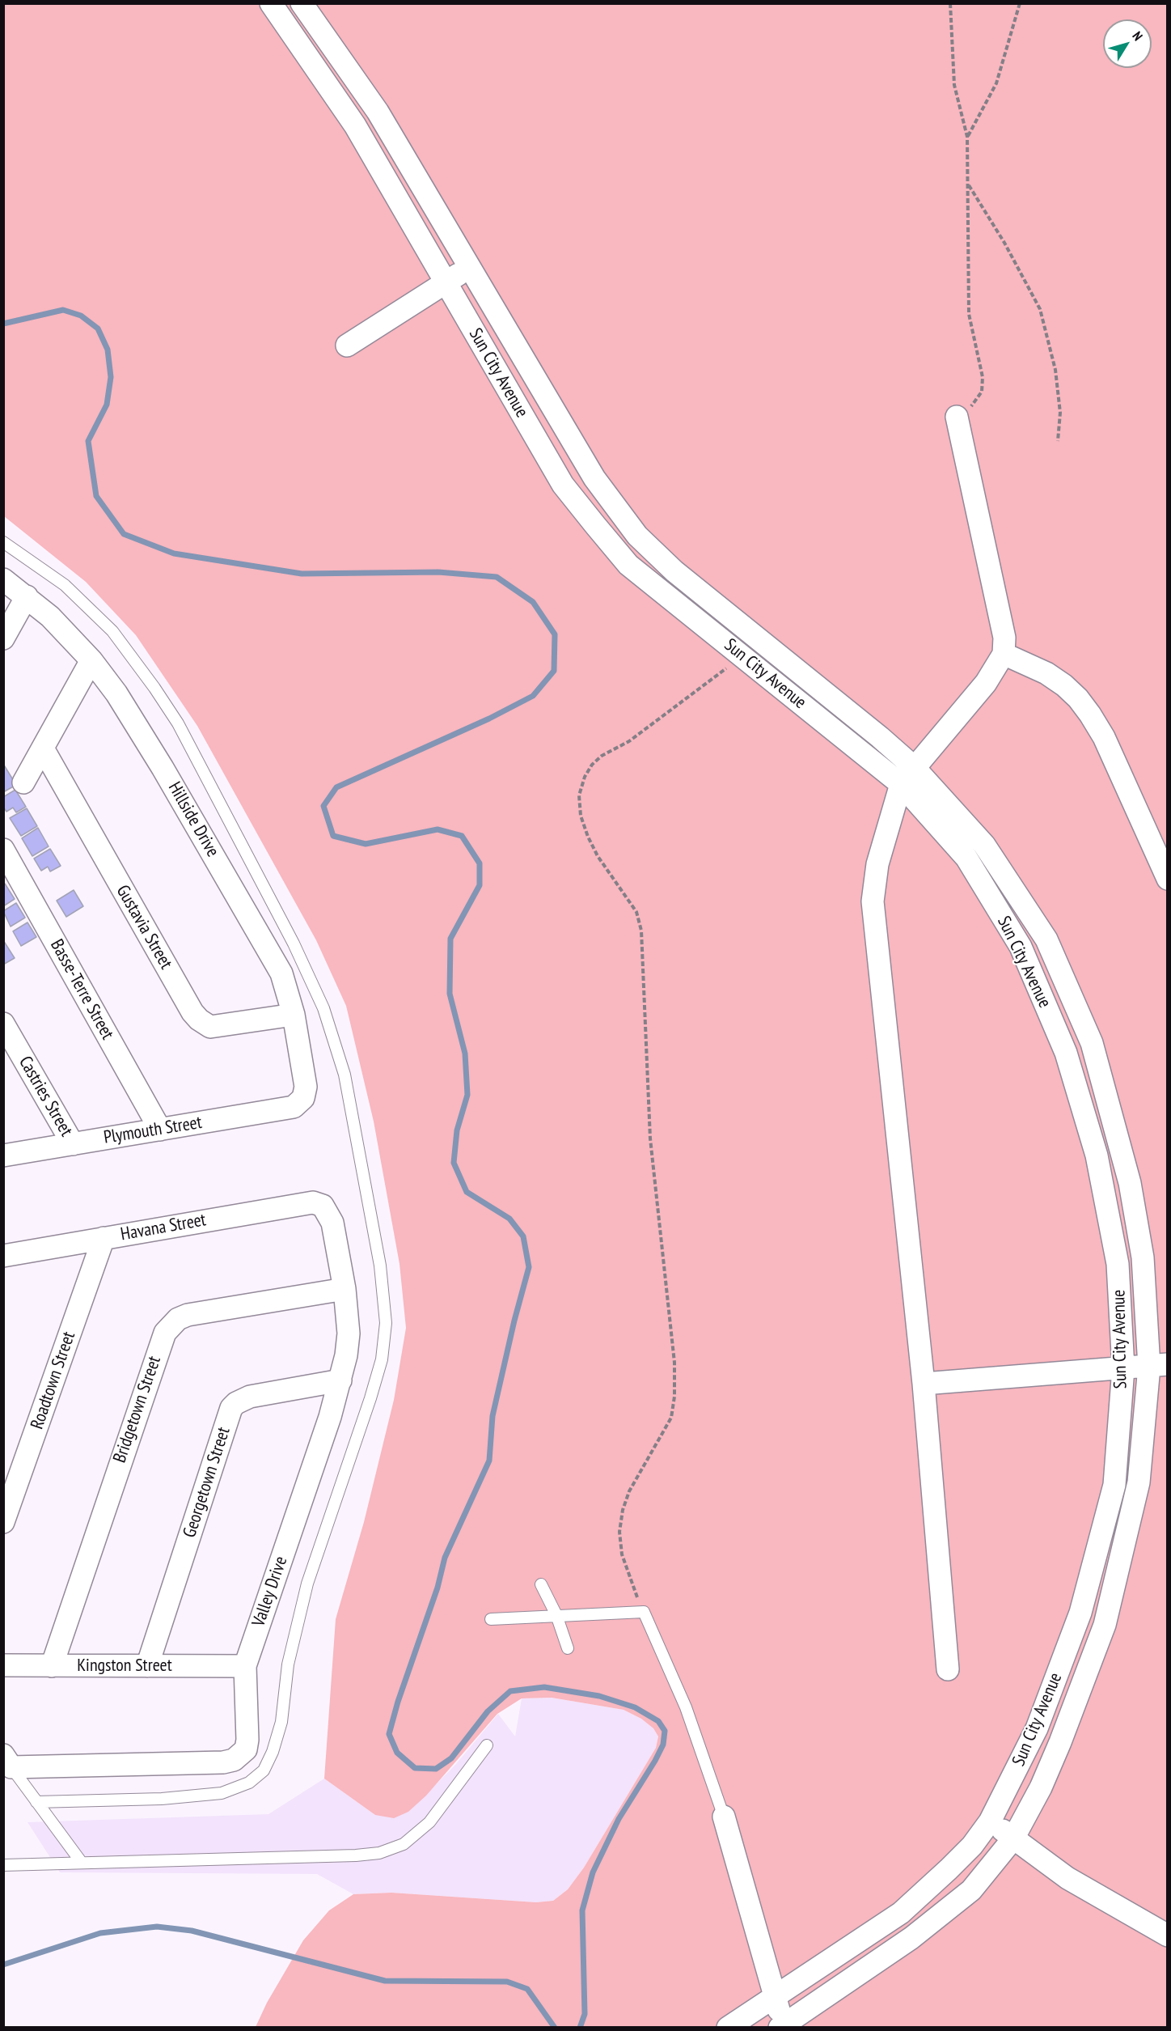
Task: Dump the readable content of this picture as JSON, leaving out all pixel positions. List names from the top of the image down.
{
  "streets": {
    "street": [
      "Sun City Avenue",
      "Hillside Drive",
      "Gustavia Street",
      "Basse-Terre Street",
      "Castries Street",
      "Plymouth Street",
      "Havana Street",
      "Roadtown Street",
      "Bridgetown Street",
      "Georgetown Street",
      "Valley Drive",
      "Kingston Street"
    ]
  },
  "crossings": [
    ["Hillside Drive", "Gustavia Street"],
    ["Hillside Drive", "Plymouth Street"],
    ["Basse-Terre Street", "Plymouth Street"],
    ["Castries Street", "Plymouth Street"],
    ["Havana Street", "Roadtown Street"],
    ["Havana Street", "Valley Drive"],
    ["Bridgetown Street", "Valley Drive"],
    ["Bridgetown Street", "Kingston Street"],
    ["Georgetown Street", "Valley Drive"],
    ["Georgetown Street", "Kingston Street"],
    ["Valley Drive", "Kingston Street"]
  ],
  "north": "top right"
}
